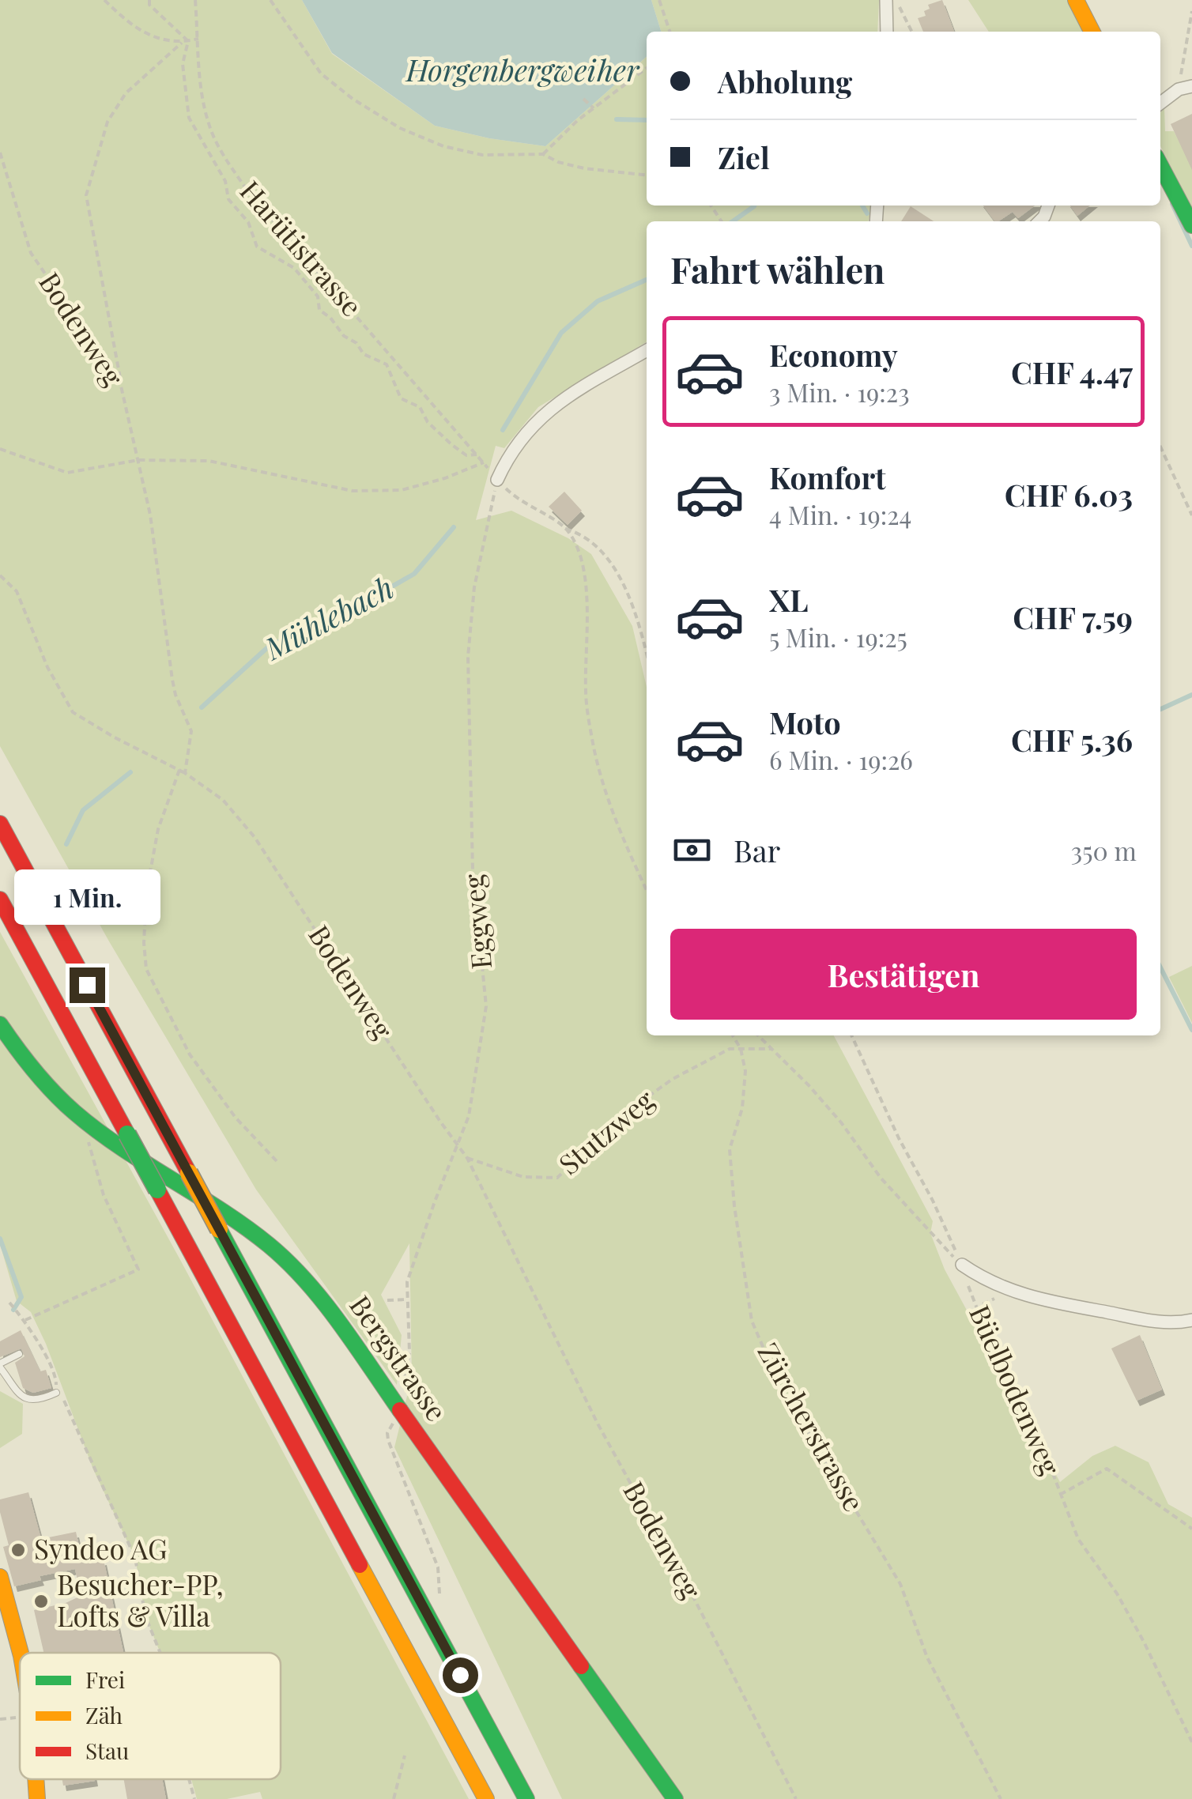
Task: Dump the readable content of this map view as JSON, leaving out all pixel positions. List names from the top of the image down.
{
  "streets": {
    "main road": ["Bergstrasse"],
    "path": [
      "Harütistrasse",
      "Bodenweg",
      "Eggweg",
      "Stutzweg",
      "Büelbodenweg",
      "Zürcherstrasse"
    ]
  },
  "crossings": [
    ["Harütistrasse", "Bodenweg"],
    ["Bodenweg", "Eggweg"],
    ["Bodenweg", "Stutzweg"],
    ["Eggweg", "Bergstrasse"],
    ["Stutzweg", "Zürcherstrasse"]
  ],
  "water": ["Horgenbergweiher", "Mühlebach"],
  "places": ["Syndeo AG", "Besucher-PP, Lofts & Villa"],
  "legend": ["Frei", "Zäh", "Stau"],
  "page": {
    "banner": ["Abholung", "Ziel"],
    "heading": "Fahrt wählen",
    "list": [
      {
        "name": "Economy",
        "note": "3 Min. · 19:23",
        "value": "CHF 4.47"
      },
      {
        "name": "Komfort",
        "note": "4 Min. · 19:24",
        "value": "CHF 6.03"
      },
      {
        "name": "XL",
        "note": "5 Min. · 19:25",
        "value": "CHF 7.59"
      },
      {
        "name": "Moto",
        "note": "6 Min. · 19:26",
        "value": "CHF 5.36"
      }
    ],
    "pay": ["Bar", "350 m"],
    "bubble": "1 Min.",
    "buttons": "Bestätigen"
  }
}
